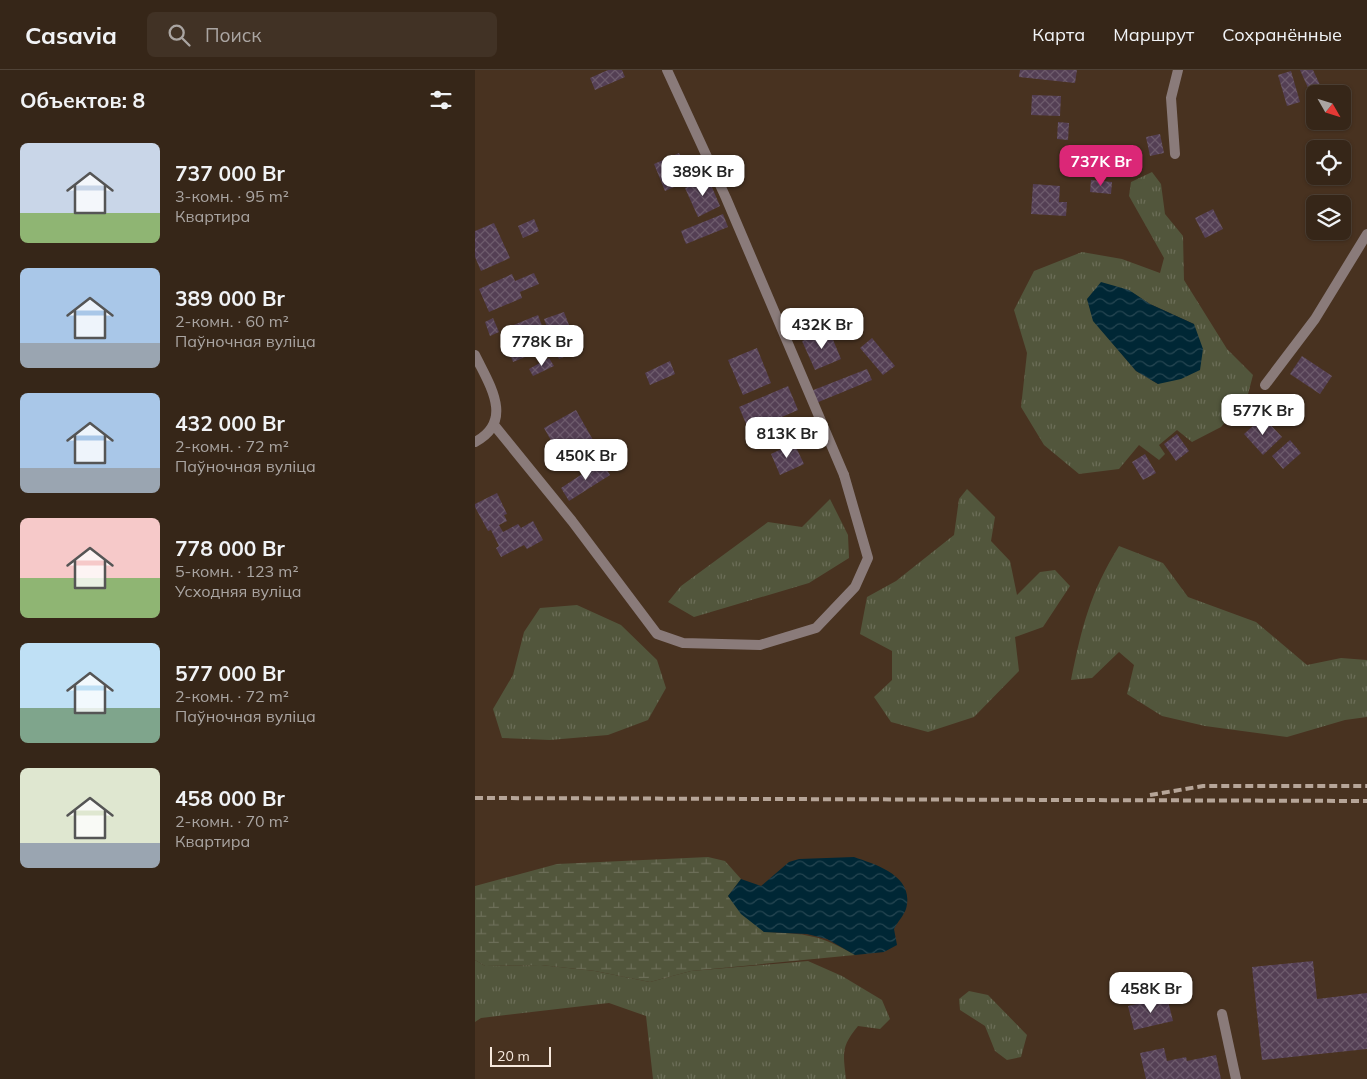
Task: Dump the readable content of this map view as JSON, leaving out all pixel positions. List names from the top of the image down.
{
  "scale_bar": "20 m",
  "north": "bottom right",
  "page": {
    "header": "Casavia",
    "search": "Поиск",
    "nav": ["Карта", "Маршрут", "Сохранённые"],
    "heading": "Объектов: 8",
    "list": [
      {
        "name": "737 000 Br",
        "note": "3-комн. · 95 m² · Квартира"
      },
      {
        "name": "389 000 Br",
        "note": "2-комн. · 60 m² · Паўночная вуліца"
      },
      {
        "name": "432 000 Br",
        "note": "2-комн. · 72 m² · Паўночная вуліца"
      },
      {
        "name": "778 000 Br",
        "note": "5-комн. · 123 m² · Усходняя вуліца"
      },
      {
        "name": "577 000 Br",
        "note": "2-комн. · 72 m² · Паўночная вуліца"
      },
      {
        "name": "458 000 Br",
        "note": "2-комн. · 70 m² · Квартира"
      }
    ],
    "price": [
      "737K Br",
      "389K Br",
      "432K Br",
      "778K Br",
      "577K Br",
      "813K Br",
      "450K Br",
      "458K Br"
    ],
    "scale": "20 m"
  }
}
